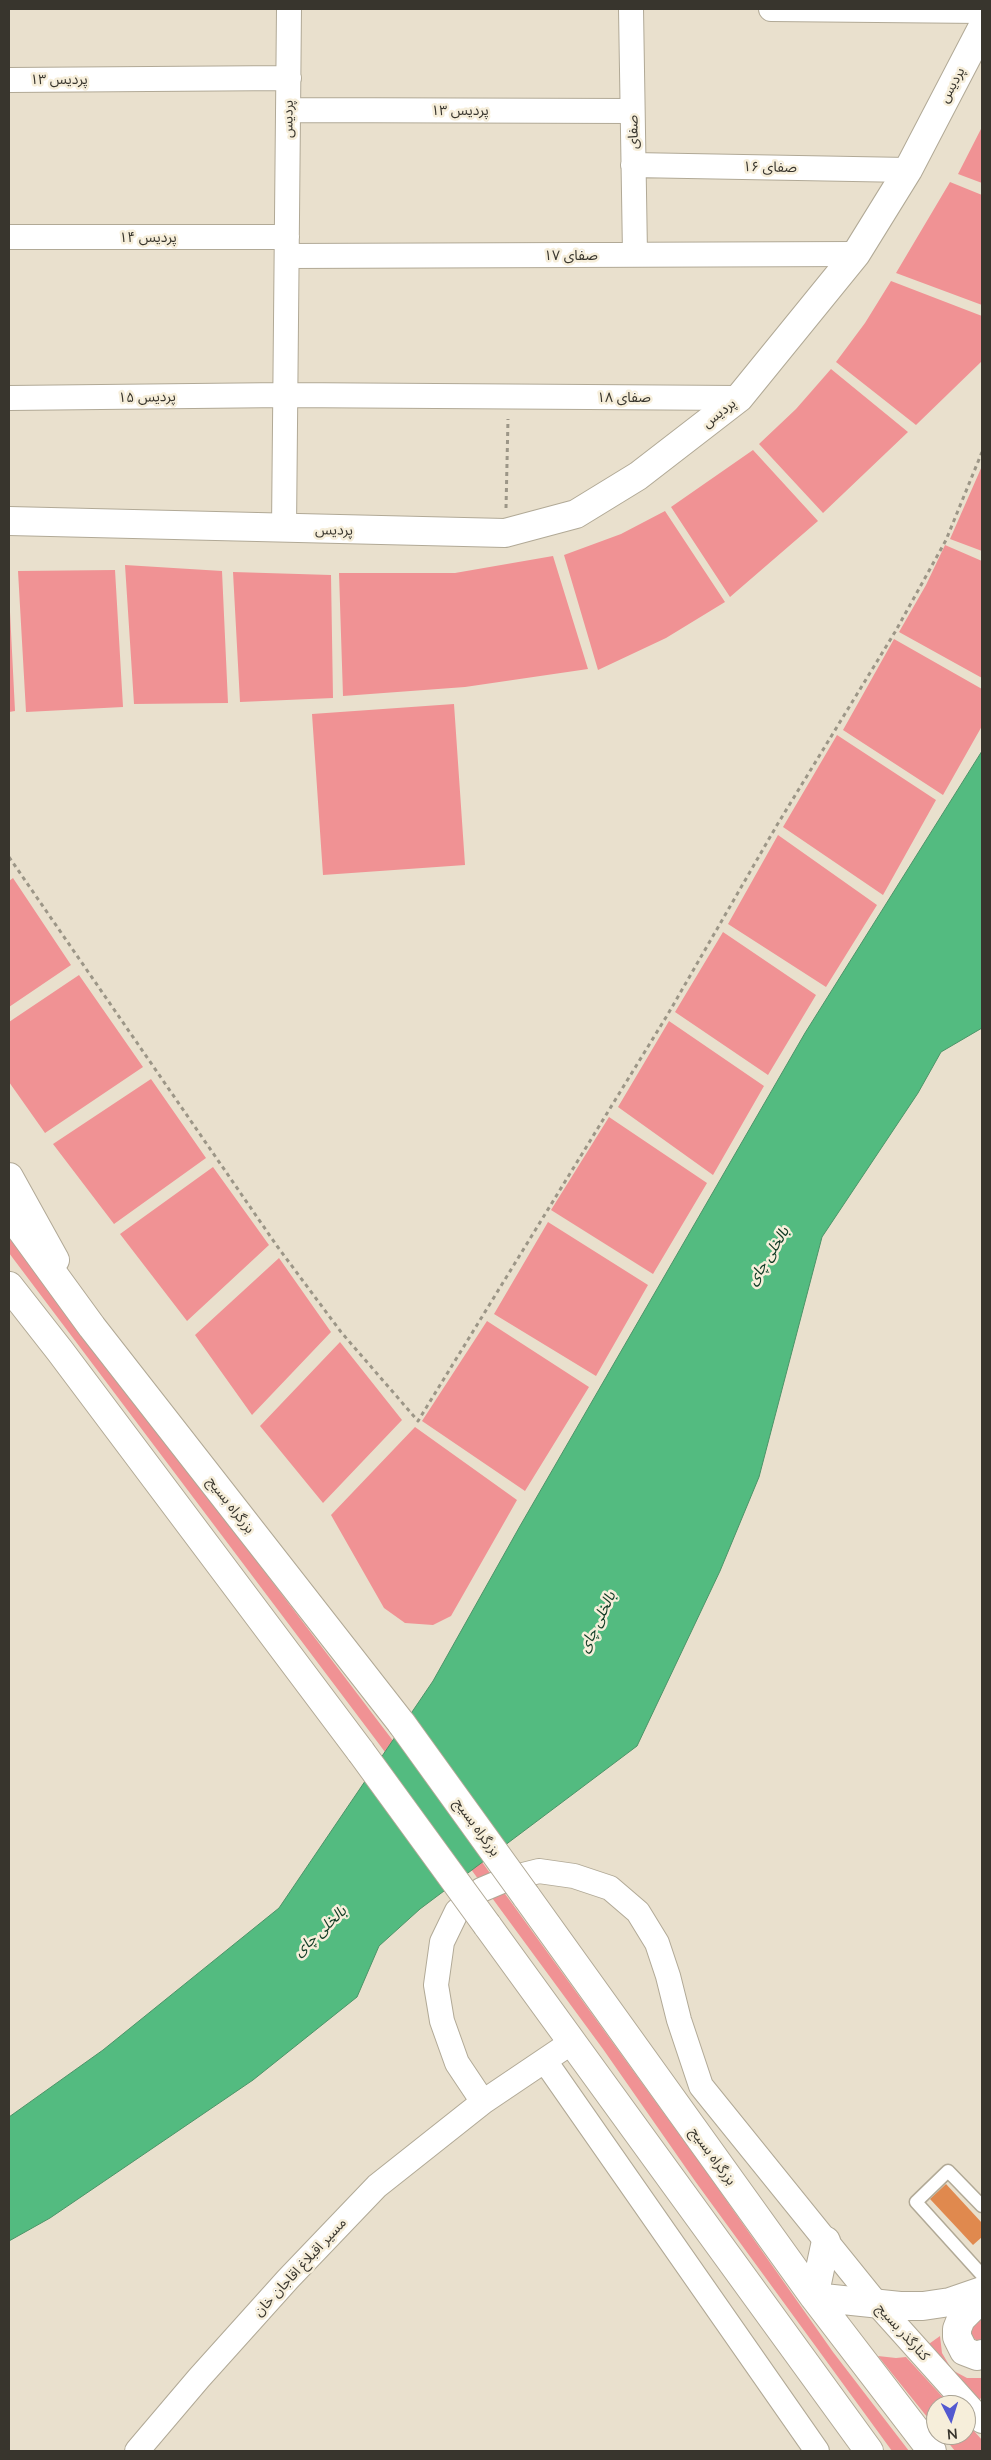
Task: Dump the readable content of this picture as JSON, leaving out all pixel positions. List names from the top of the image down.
{
  "streets": {
    "main road": ["پردیس", "بزرگراه بسیج"],
    "street": [
      "پردیس ۱۳",
      "صفای",
      "صفای ۱۶",
      "پردیس ۱۴",
      "صفای ۱۷",
      "پردیس ۱۵",
      "صفای ۱۸",
      "مسیر اقبلاغ اقاجان خان",
      "کنارگذر بسیج"
    ]
  },
  "crossings": [
    ["پردیس ۱۳", "پردیس"],
    ["پردیس ۱۳", "صفای"],
    ["پردیس", "صفای ۱۶"],
    ["پردیس", "پردیس ۱۴"],
    ["پردیس", "صفای ۱۷"],
    ["پردیس", "پردیس ۱۵"],
    ["پردیس", "صفای ۱۸"],
    ["صفای", "صفای ۱۶"],
    ["صفای", "صفای ۱۷"],
    ["پردیس ۱۴", "صفای ۱۷"],
    ["پردیس ۱۵", "صفای ۱۸"],
    ["مسیر اقبلاغ اقاجان خان", "کنارگذر بسیج"]
  ],
  "water": ["بالخلی چای"],
  "north": "bottom"
}
